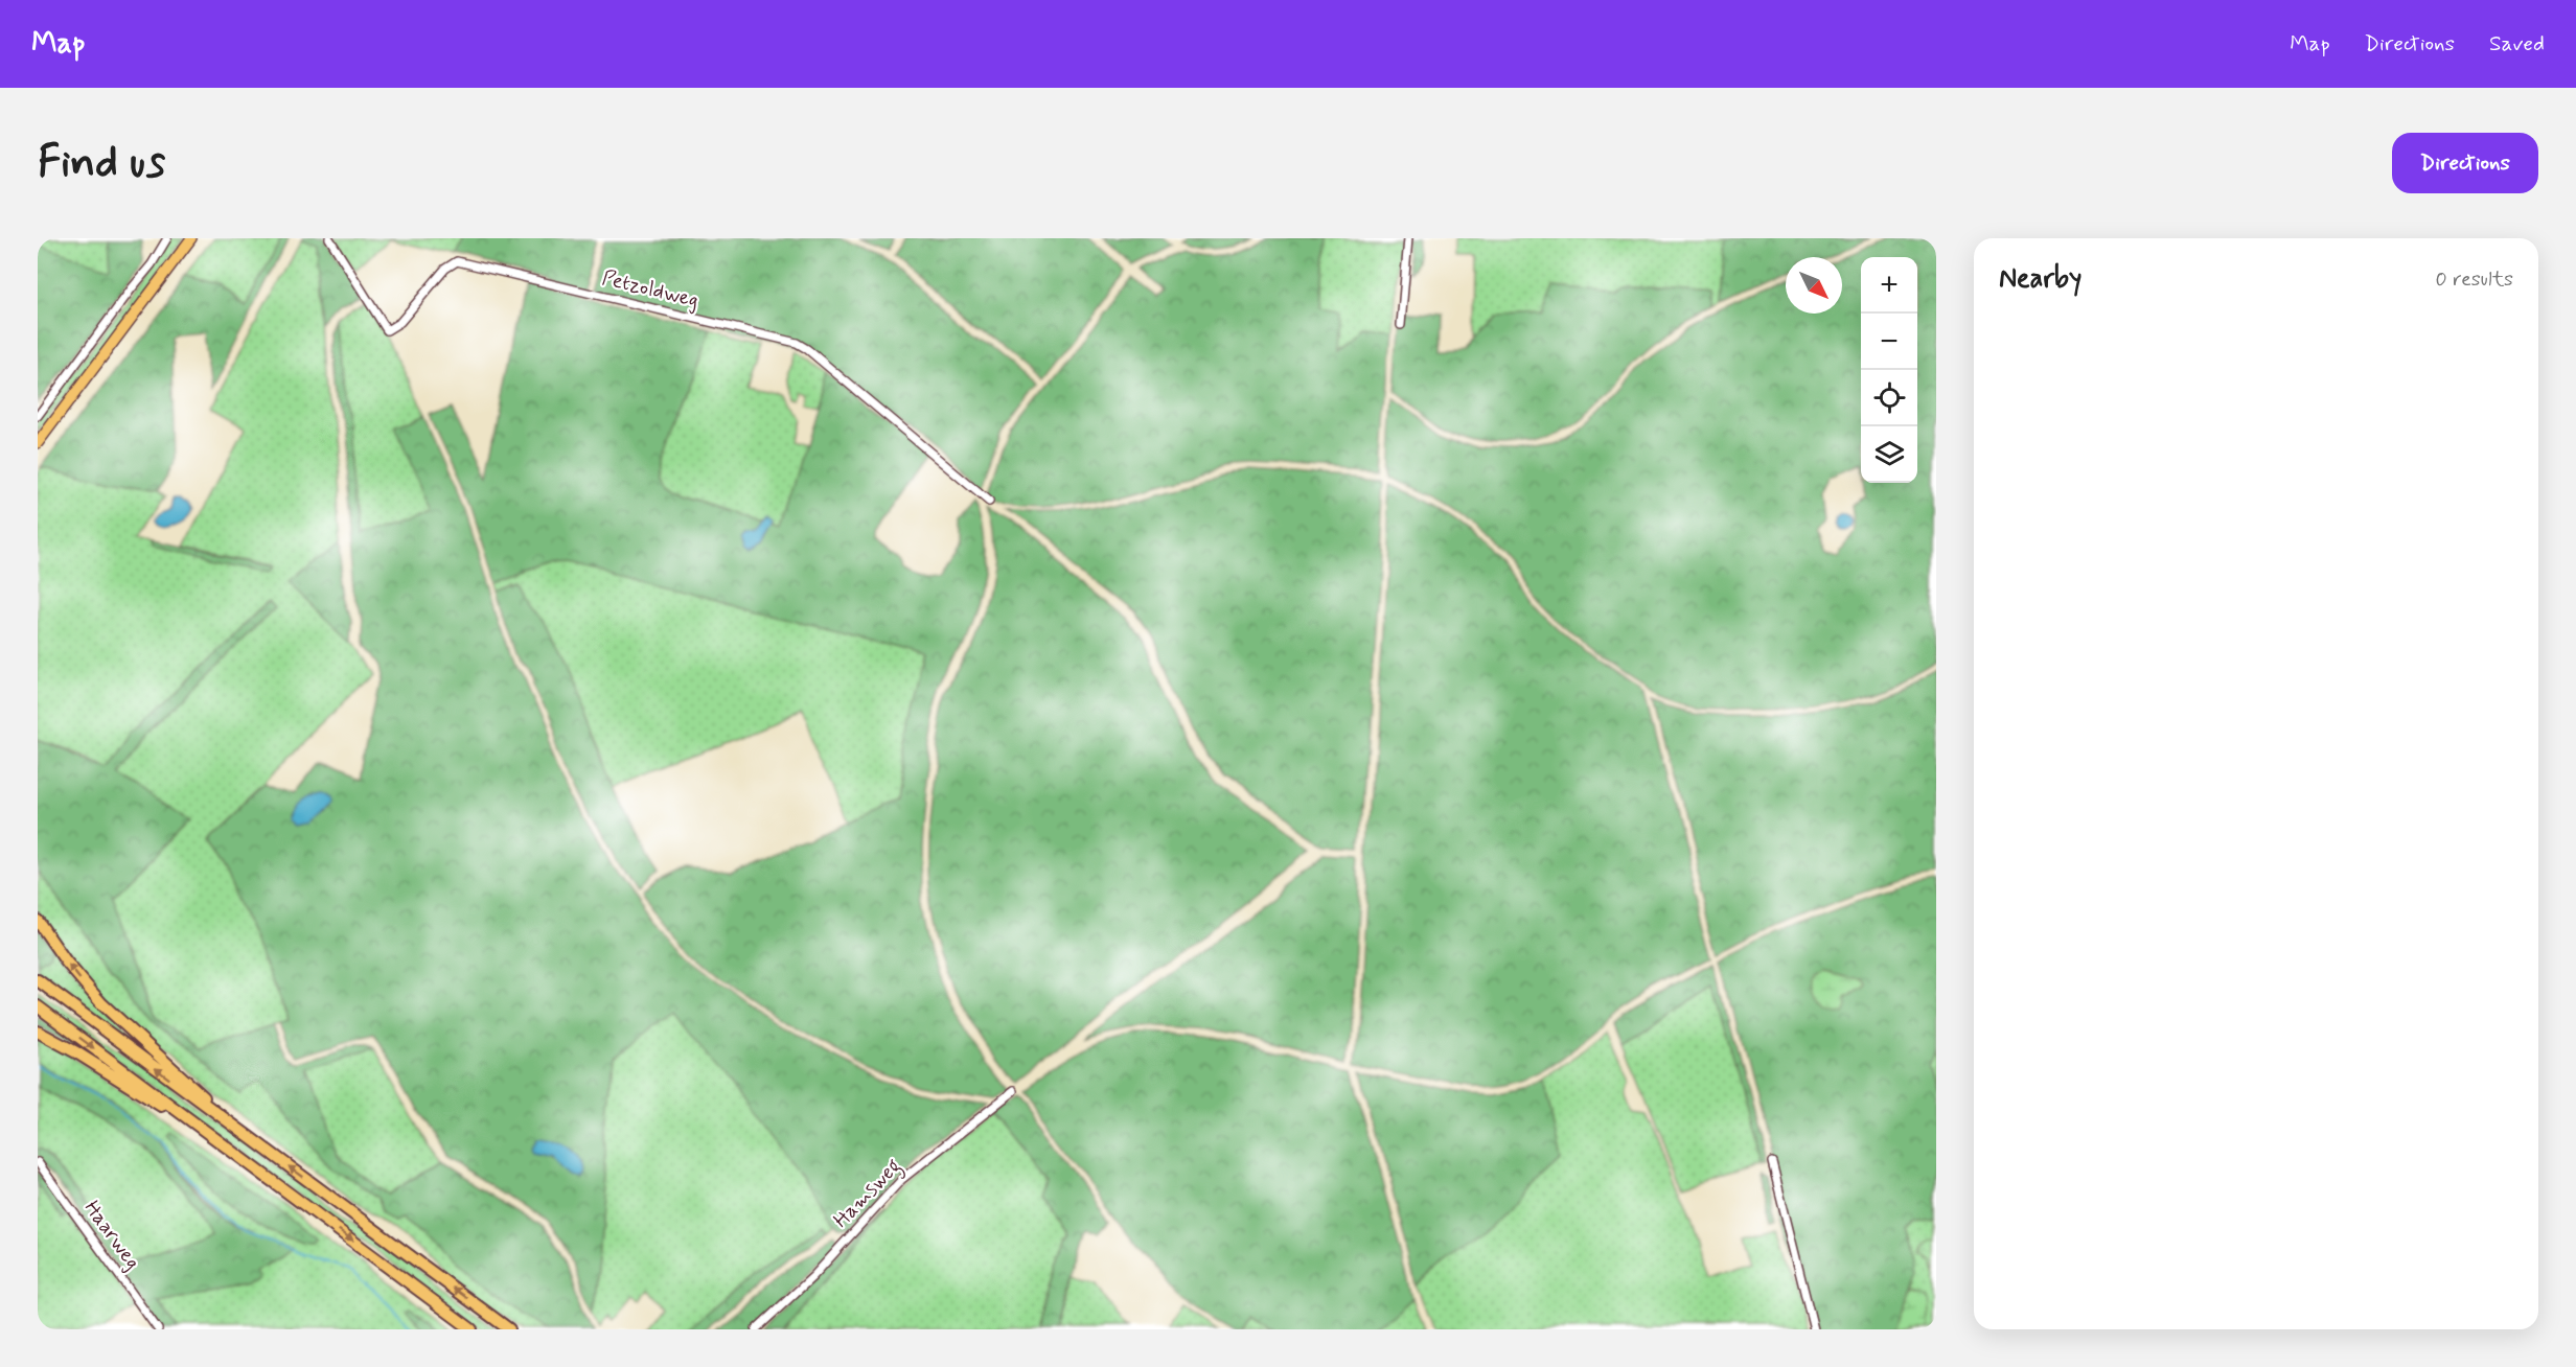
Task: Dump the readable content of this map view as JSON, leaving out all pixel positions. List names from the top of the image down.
{
  "streets": {
    "street": ["Petzoldweg", "Hamsweg", "Haarweg"]
  },
  "north": "bottom right",
  "page": {
    "header": "Map",
    "nav": ["Map", "Directions", "Saved"],
    "buttons": "Directions",
    "title": "Find us",
    "heading": ["Nearby", "0 results"],
    "map_buttons": ["+", "−"]
  }
}
